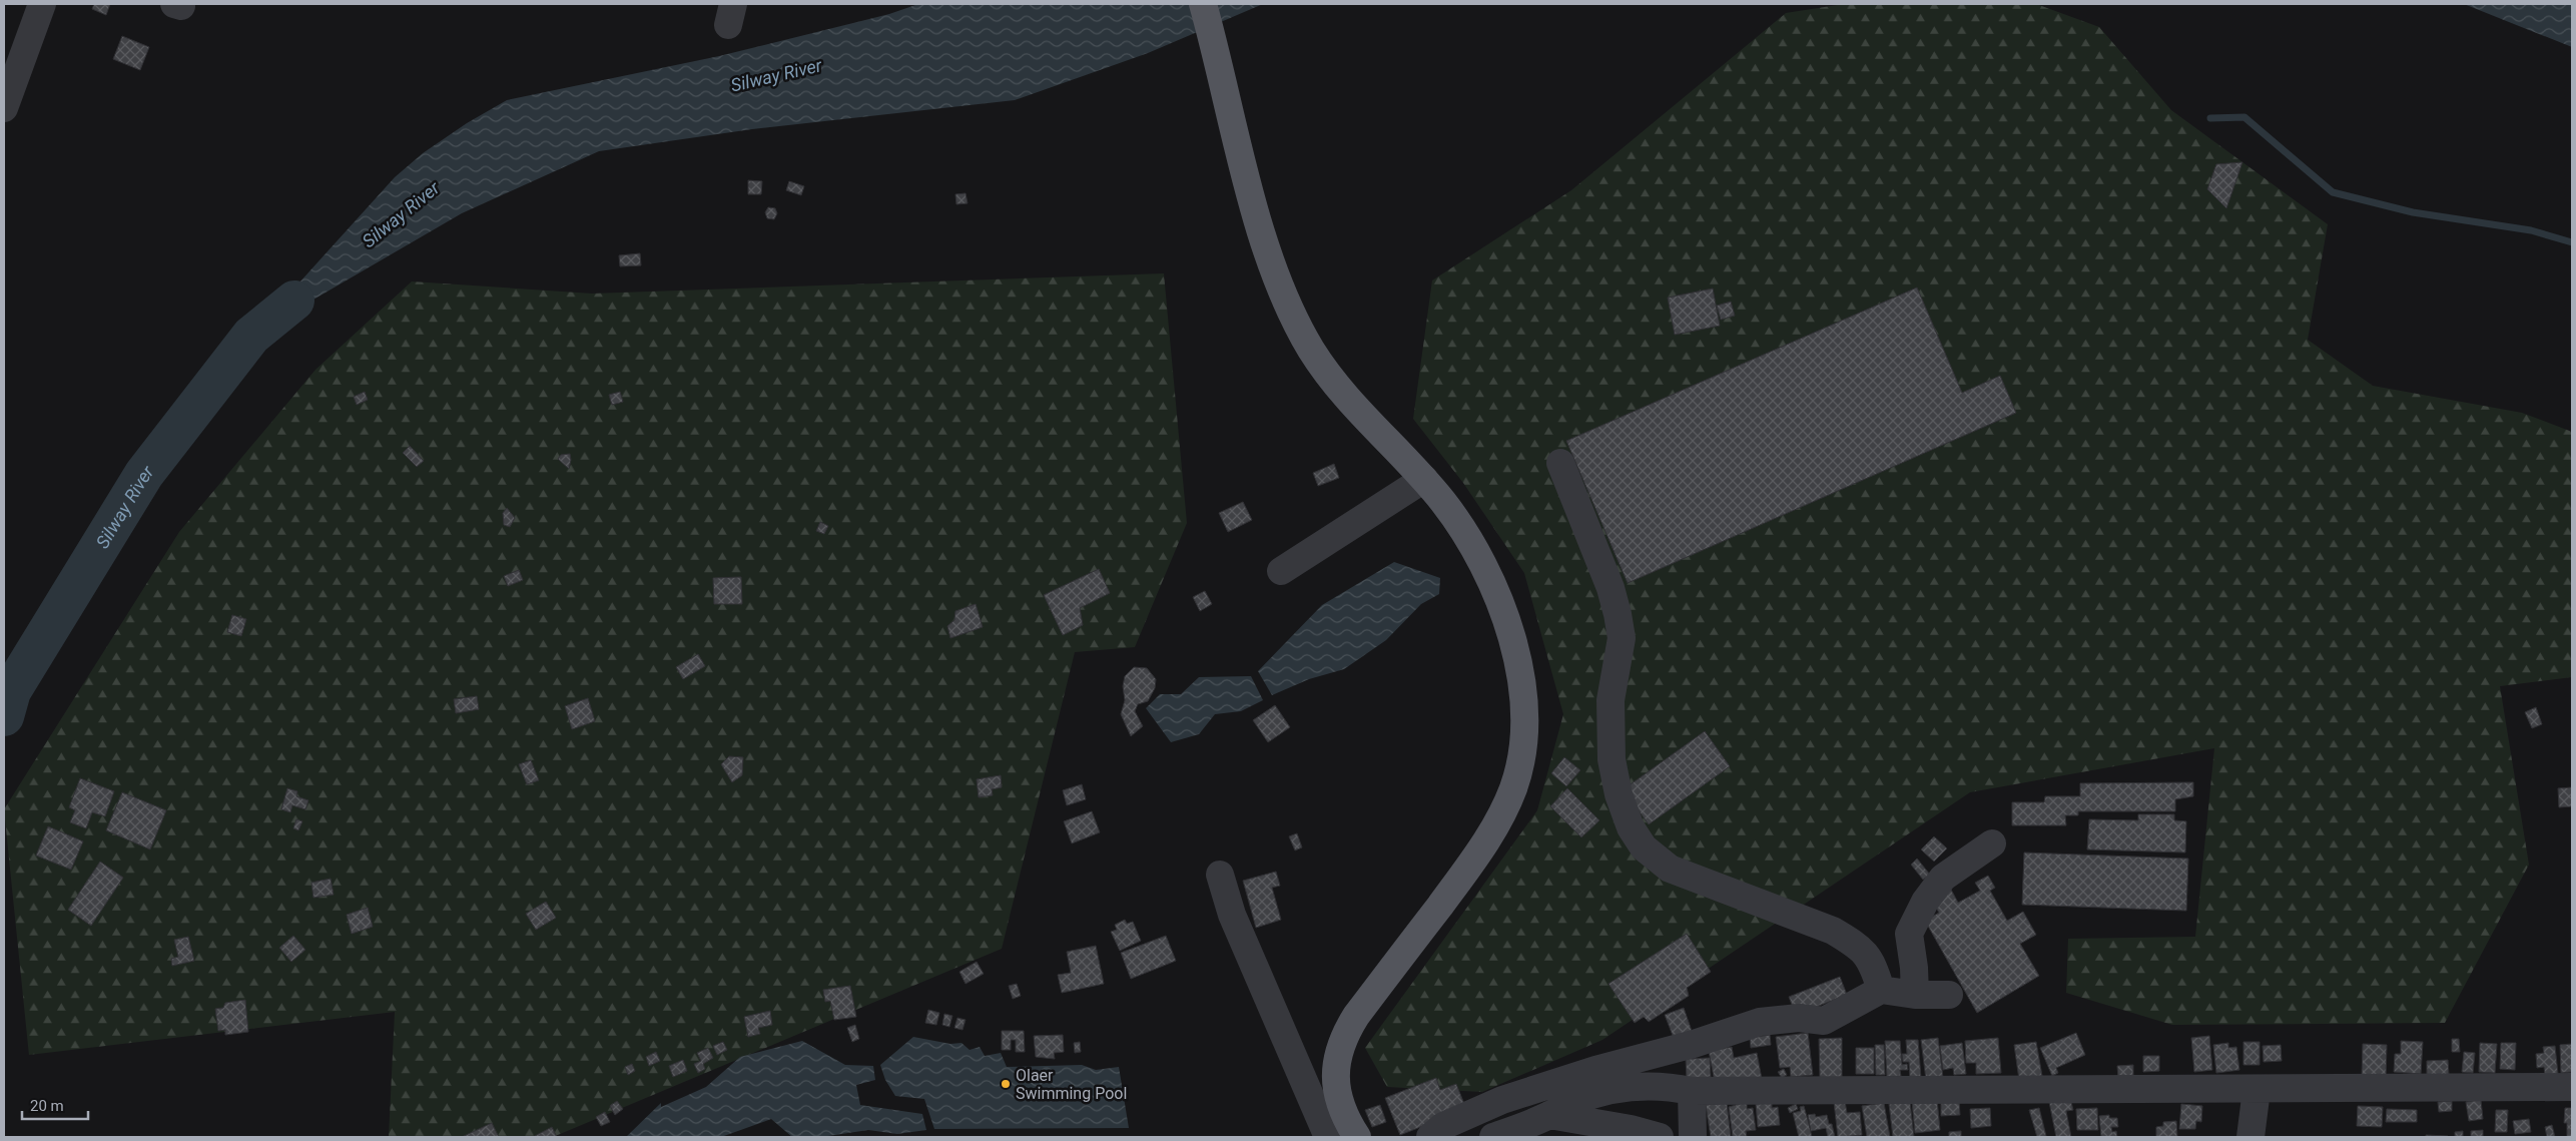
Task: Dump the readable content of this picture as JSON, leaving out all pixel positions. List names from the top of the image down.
{
  "water": ["Silway River"],
  "places": ["Olaer Swimming Pool"],
  "scale_bar": "20 m"
}
